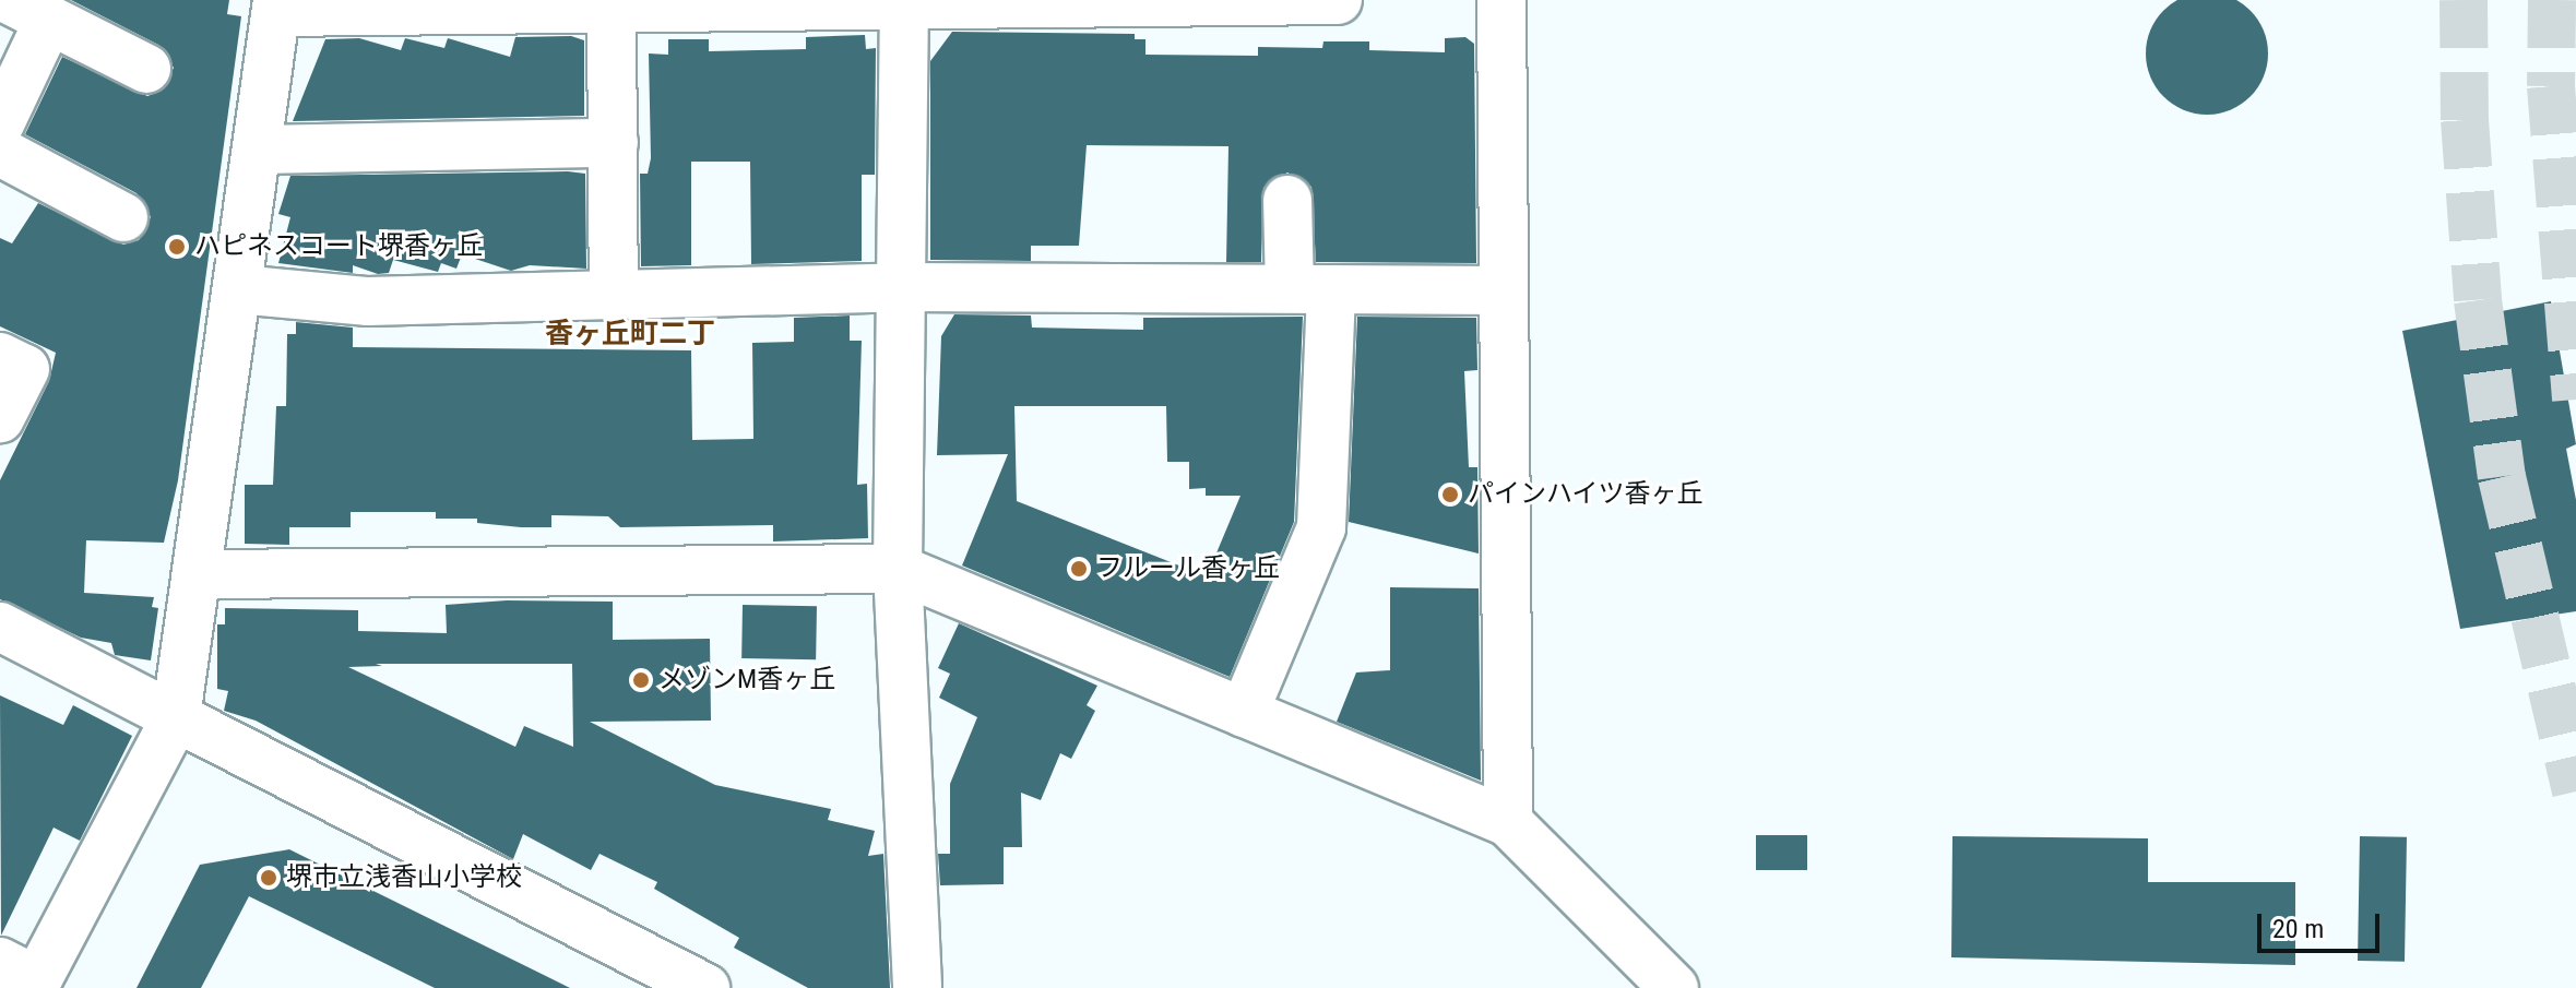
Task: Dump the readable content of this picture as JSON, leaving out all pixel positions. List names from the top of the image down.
{
  "districts": ["香ヶ丘町二丁"],
  "places": [
    "ハピネスコート堺香ヶ丘",
    "パインハイツ香ヶ丘",
    "フルール香ヶ丘",
    "メゾンM香ヶ丘",
    "堺市立浅香山小学校"
  ],
  "scale_bar": "20 m"
}
